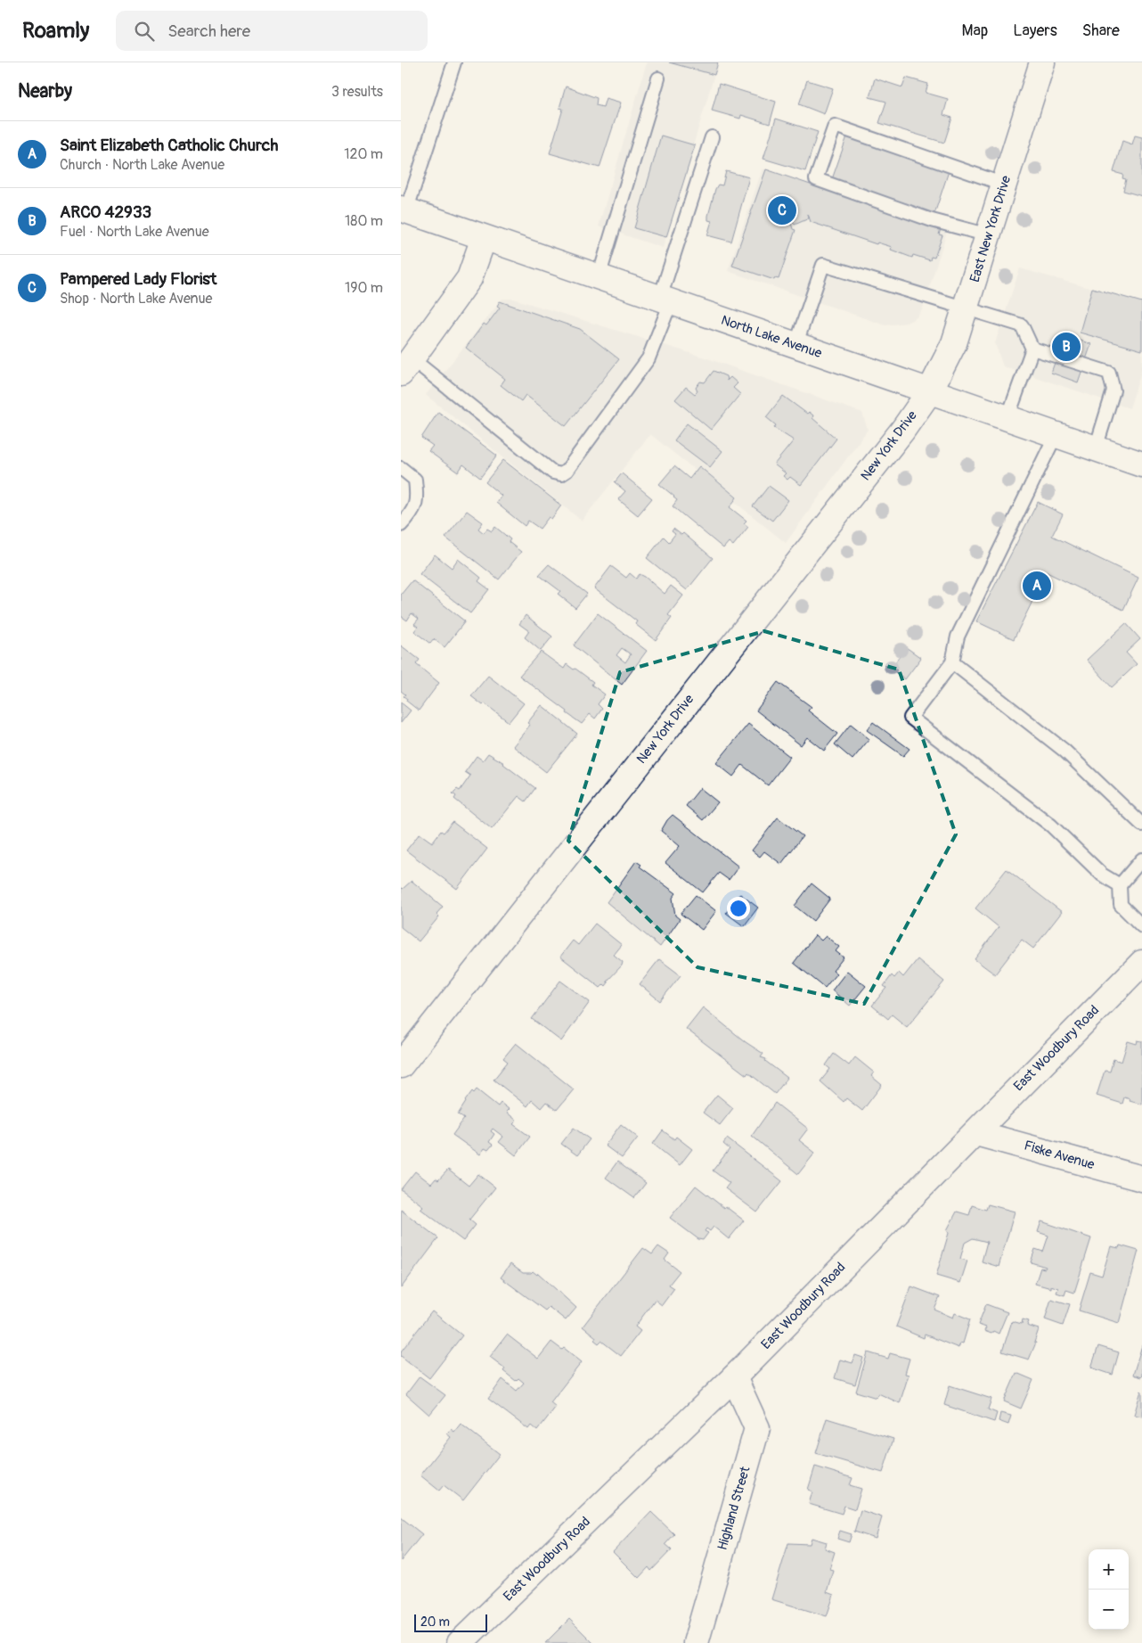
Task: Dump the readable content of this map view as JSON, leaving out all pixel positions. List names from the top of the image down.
{
  "streets": {
    "street": [
      "East New York Drive",
      "North Lake Avenue",
      "New York Drive",
      "East Woodbury Road",
      "Fiske Avenue",
      "Highland Street"
    ]
  },
  "crossings": [
    ["East New York Drive", "North Lake Avenue"],
    ["East New York Drive", "New York Drive"],
    ["North Lake Avenue", "New York Drive"],
    ["East Woodbury Road", "Fiske Avenue"],
    ["East Woodbury Road", "Highland Street"]
  ],
  "scale_bar": "20 m",
  "page": {
    "header": "Roamly",
    "search": "Search here",
    "nav": ["Map", "Layers", "Share"],
    "heading": ["Nearby", "3 results"],
    "list": [
      {
        "mark": "A",
        "name": "Saint Elizabeth Catholic Church",
        "note": "Church · North Lake Avenue",
        "value": "120 m"
      },
      {
        "mark": "B",
        "name": "ARCO 42933",
        "note": "Fuel · North Lake Avenue",
        "value": "180 m"
      },
      {
        "mark": "C",
        "name": "Pampered Lady Florist",
        "note": "Shop · North Lake Avenue",
        "value": "190 m"
      }
    ],
    "pins": ["C", "B", "A"],
    "map_buttons": ["+", "−"],
    "scale": "20 m"
  }
}
